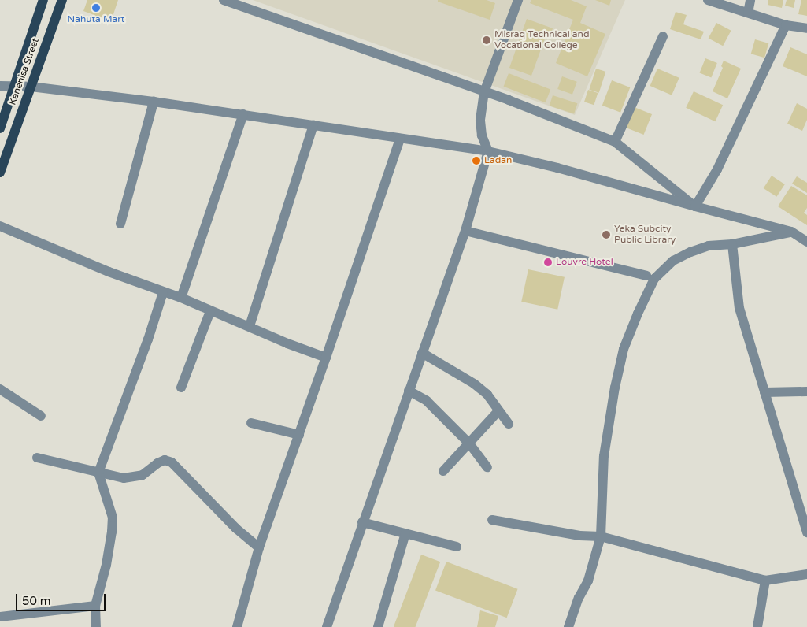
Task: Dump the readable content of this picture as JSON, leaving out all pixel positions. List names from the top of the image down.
{
  "streets": {
    "main road": ["Kenenisa Street"]
  },
  "places": [
    "Nahuta Mart",
    "Misraq Technical and Vocational College",
    "Ladan",
    "Yeka Subcity Public Library",
    "Louvre Hotel"
  ],
  "scale_bar": "50 m"
}
